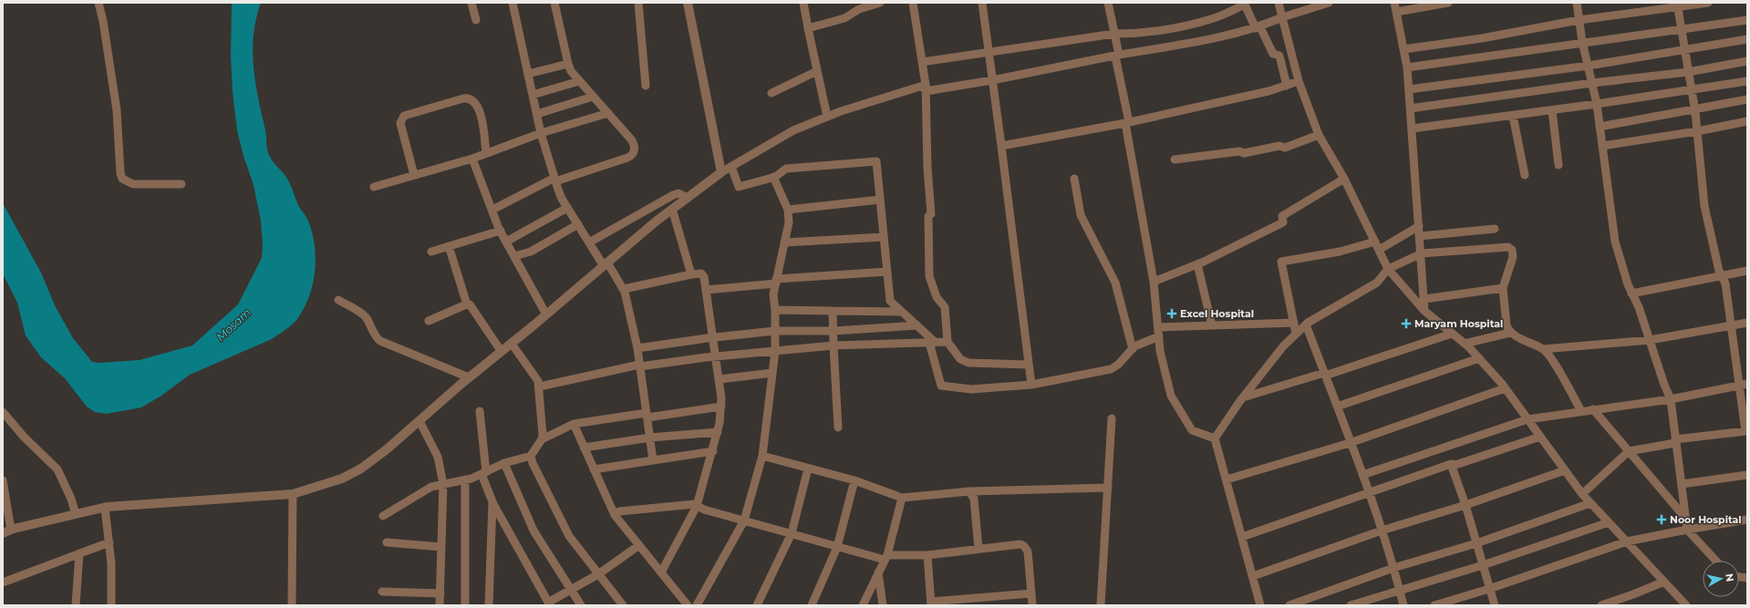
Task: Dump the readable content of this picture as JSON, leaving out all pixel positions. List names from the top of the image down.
{
  "water": ["Mosam"],
  "places": {
    "health": ["Excel Hospital", "Maryam Hospital", "Noor Hospital"]
  },
  "north": "right"
}
